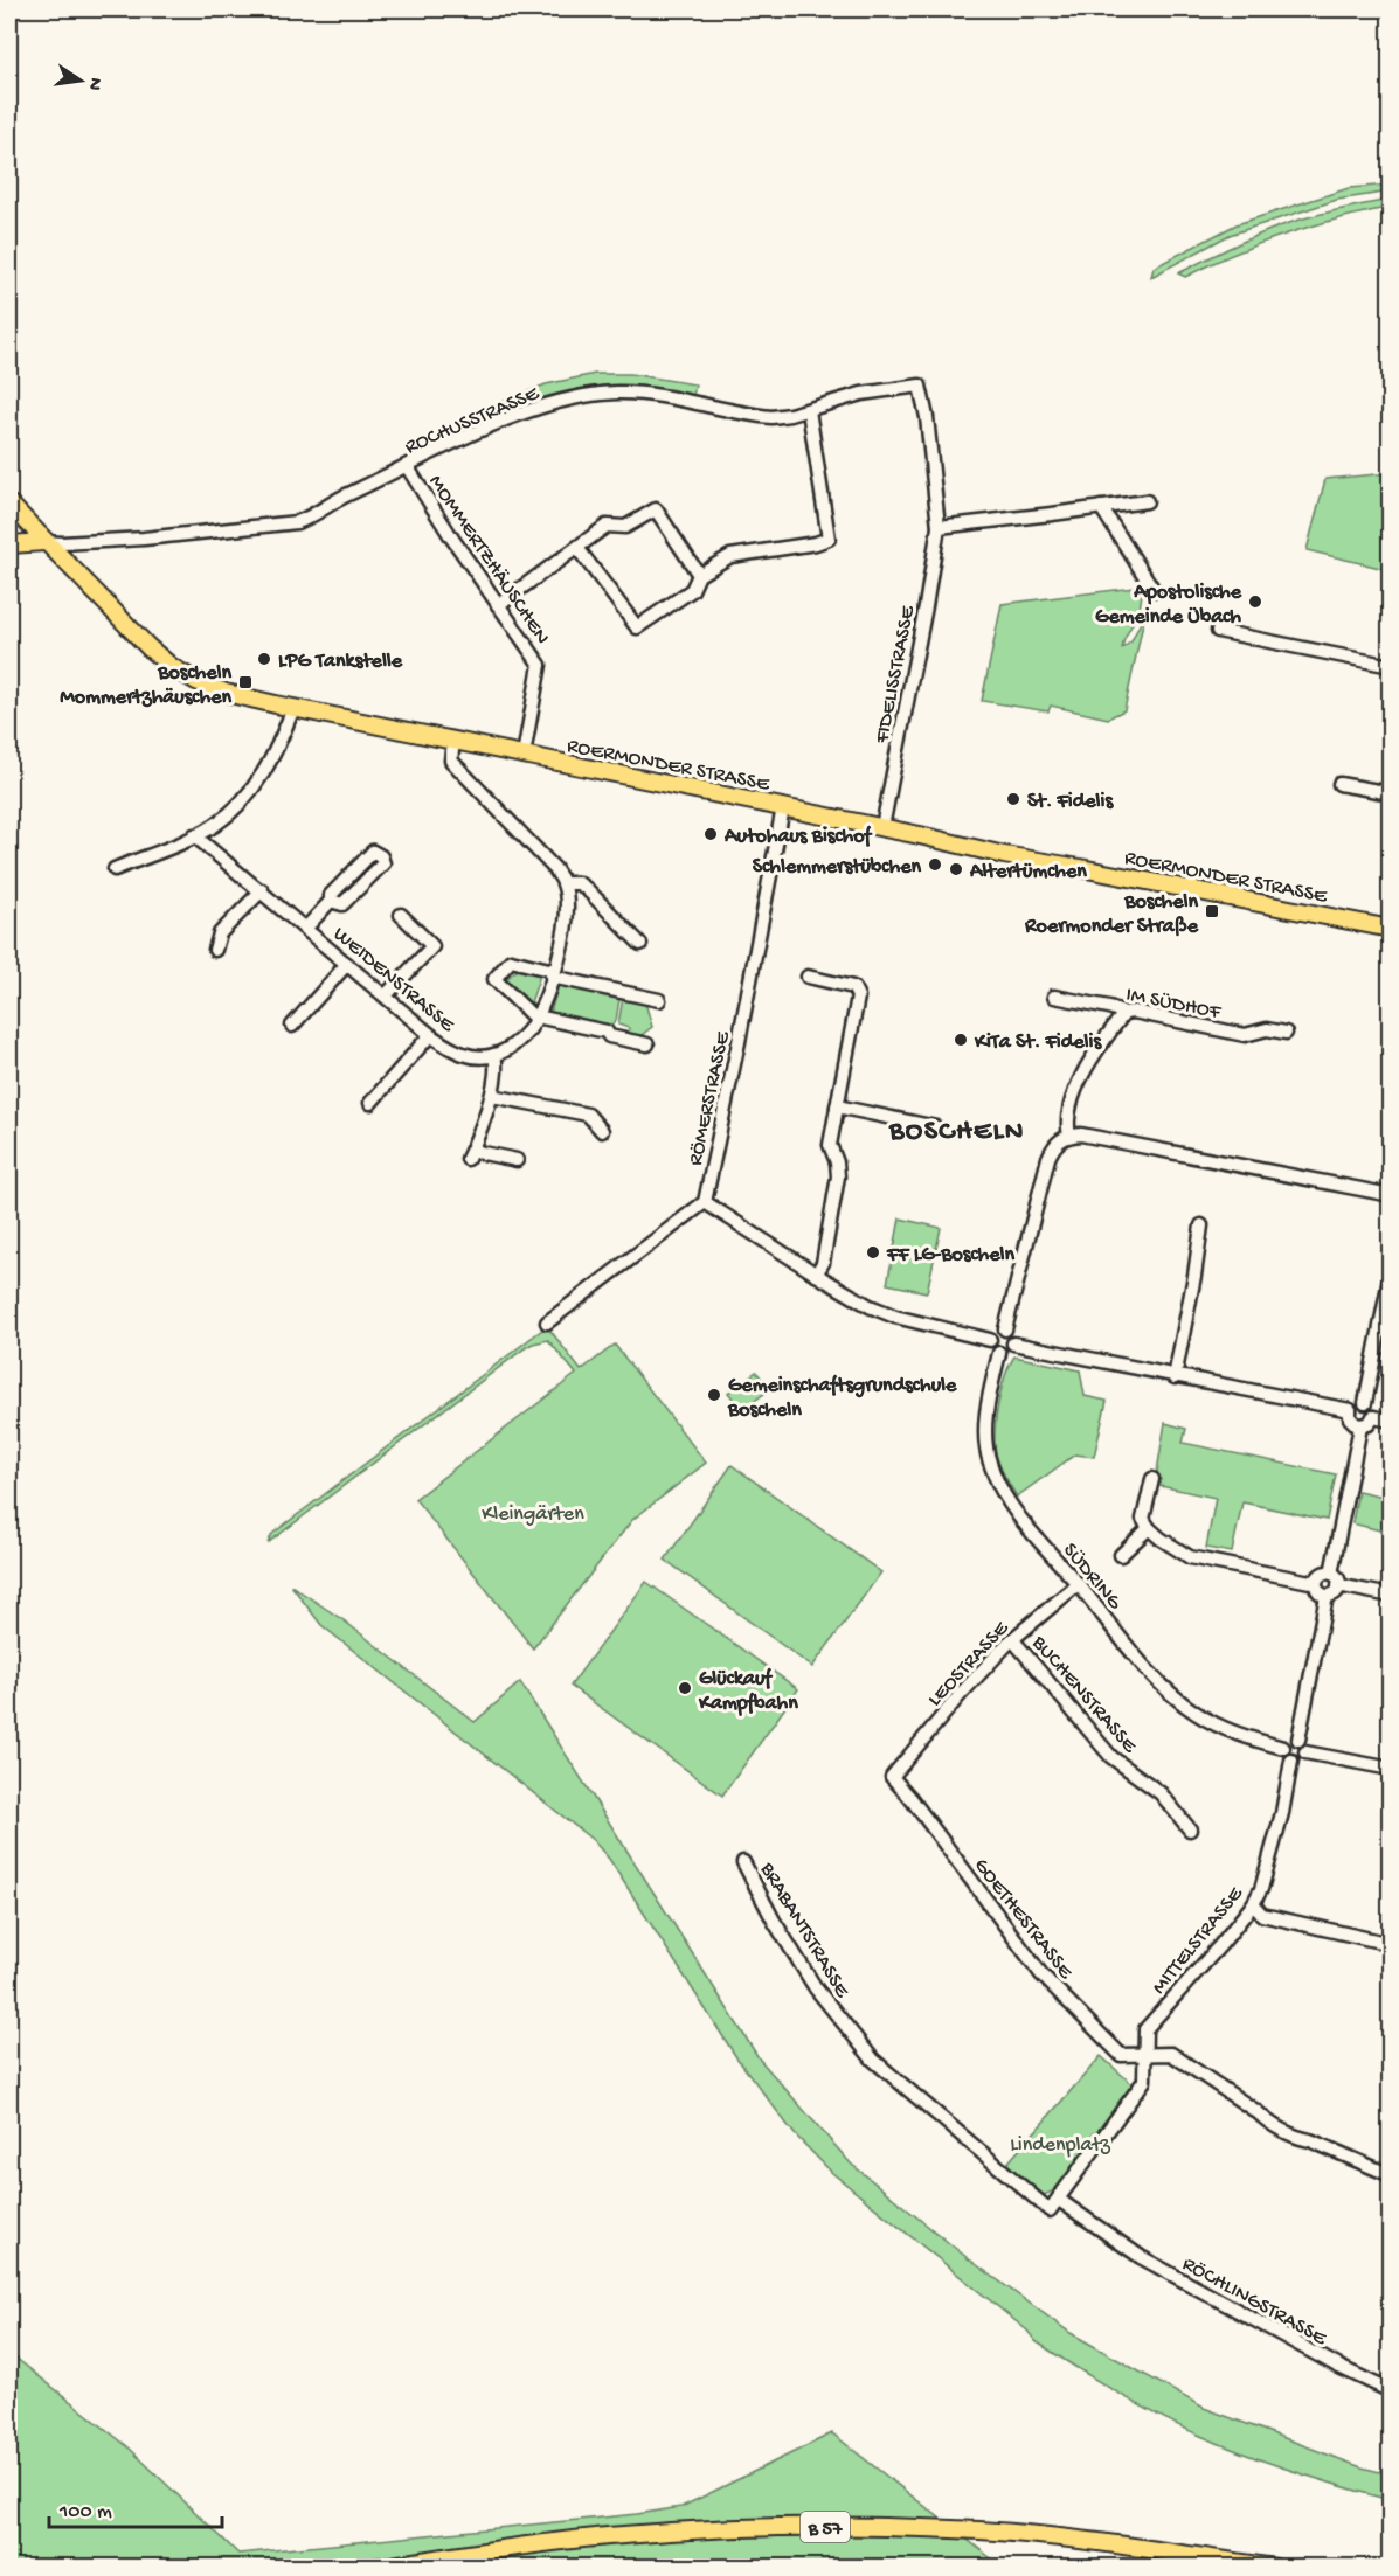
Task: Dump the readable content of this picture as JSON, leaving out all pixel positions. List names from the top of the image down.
{
  "streets": {
    "main road": ["ROERMONDER STRASSE", "B 57"],
    "street": [
      "ROCHUSSTRASSE",
      "MOMMERTZHÄUSCHEN",
      "FIDELISSTRASSE",
      "WEIDENSTRASSE",
      "IM SÜDHOF",
      "RÖMERSTRASSE",
      "SÜDRING",
      "LEOSTRASSE",
      "BUCHENSTRASSE",
      "GOETHESTRASSE",
      "BRABANTSTRASSE",
      "MITTELSTRASSE",
      "RÖCHLINGSTRASSE"
    ]
  },
  "crossings": [
    ["ROCHUSSTRASSE", "MOMMERTZHÄUSCHEN"],
    ["ROCHUSSTRASSE", "FIDELISSTRASSE"],
    ["ROCHUSSTRASSE", "ROERMONDER STRASSE"],
    ["MOMMERTZHÄUSCHEN", "ROERMONDER STRASSE"],
    ["FIDELISSTRASSE", "ROERMONDER STRASSE"],
    ["ROERMONDER STRASSE", "RÖMERSTRASSE"],
    ["SÜDRING", "LEOSTRASSE"],
    ["SÜDRING", "MITTELSTRASSE"],
    ["LEOSTRASSE", "BUCHENSTRASSE"],
    ["LEOSTRASSE", "GOETHESTRASSE"],
    ["GOETHESTRASSE", "MITTELSTRASSE"],
    ["BRABANTSTRASSE", "RÖCHLINGSTRASSE"]
  ],
  "districts": ["BOSCHELN"],
  "parks": ["Kleingärten", "Lindenplatz"],
  "places": {
    "other": [
      "Apostolische Gemeinde Übach",
      "LPG Tankstelle",
      "St. Fidelis",
      "Autohaus Bischof",
      "Schlemmerstübchen",
      "Altertümchen",
      "KiTa St. Fidelis",
      "FF LG-Boscheln",
      "Gemeinschaftsgrundschule Boscheln",
      "Glückauf Kampfbahn"
    ],
    "transit": ["Boscheln Mommertzhäuschen", "Boscheln Roermonder Straße"]
  },
  "scale_bar": "100 m",
  "north": "right"
}
